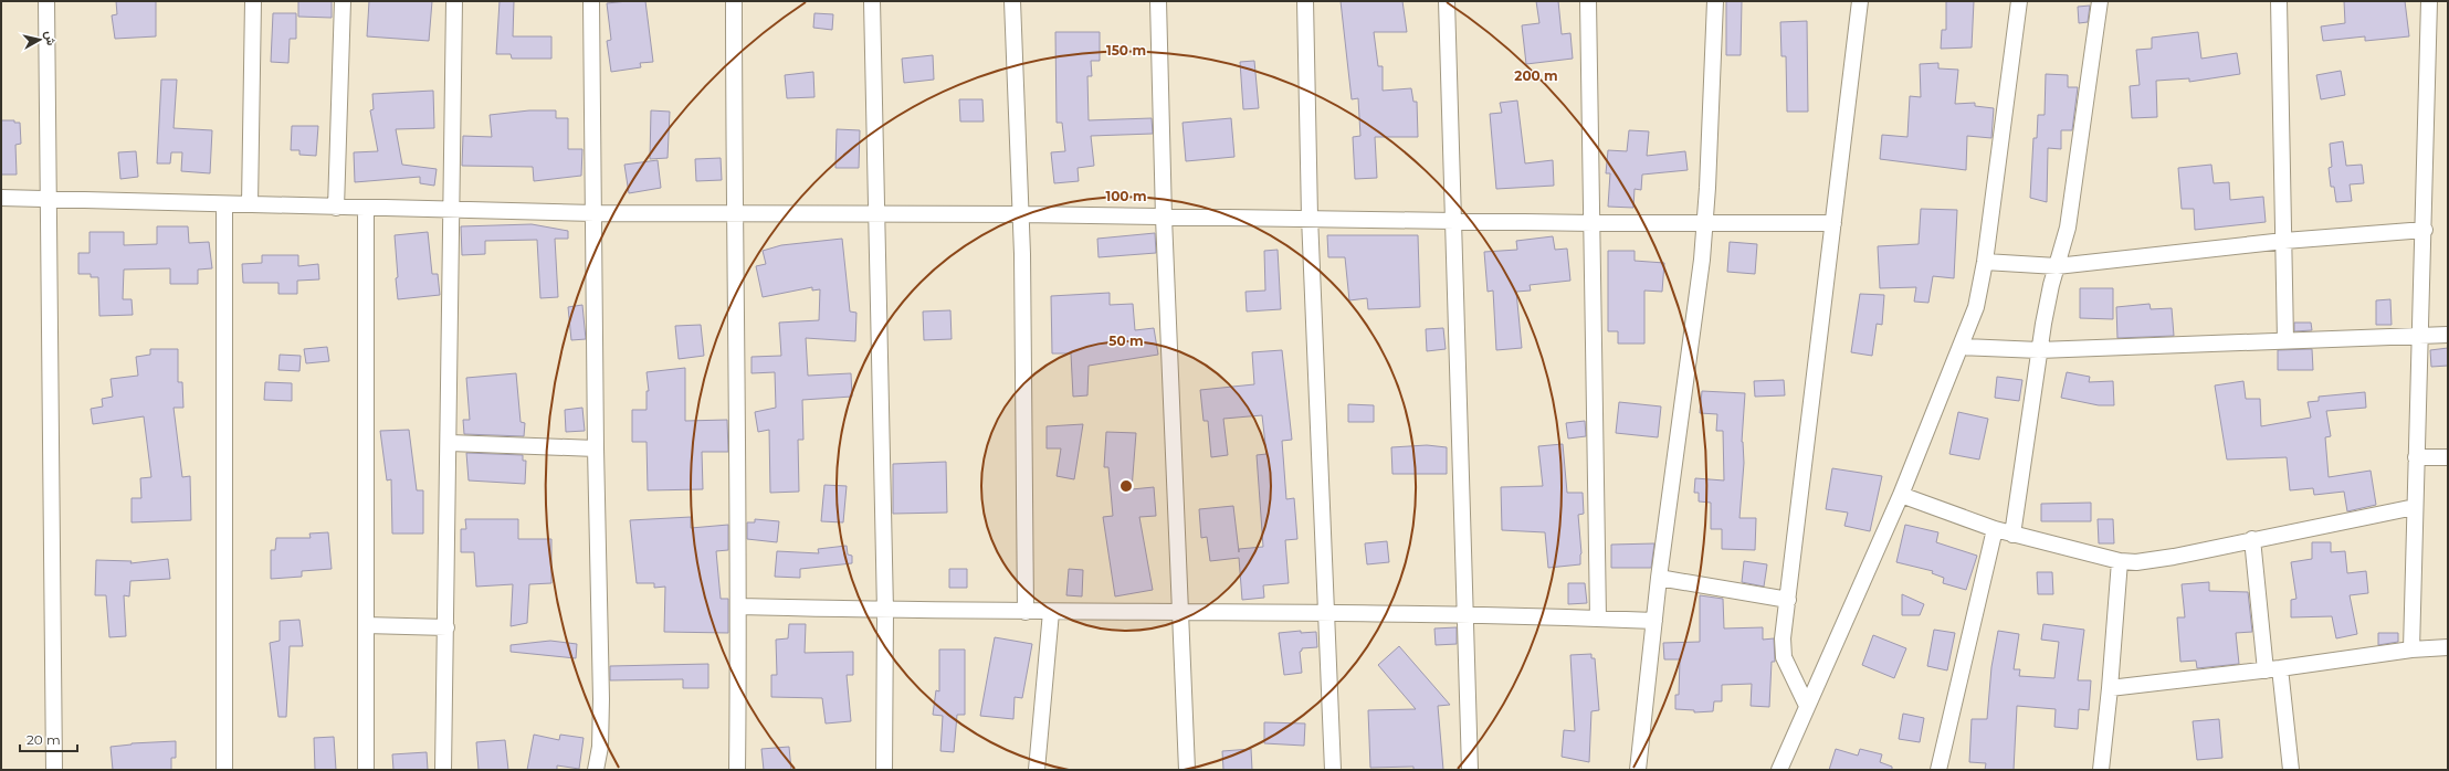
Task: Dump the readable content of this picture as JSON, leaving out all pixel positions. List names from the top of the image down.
{
  "scale_bar": "20 m",
  "north": "right",
  "rings": [
    "150 m",
    "200 m",
    "100 m",
    "50 m"
  ]
}
